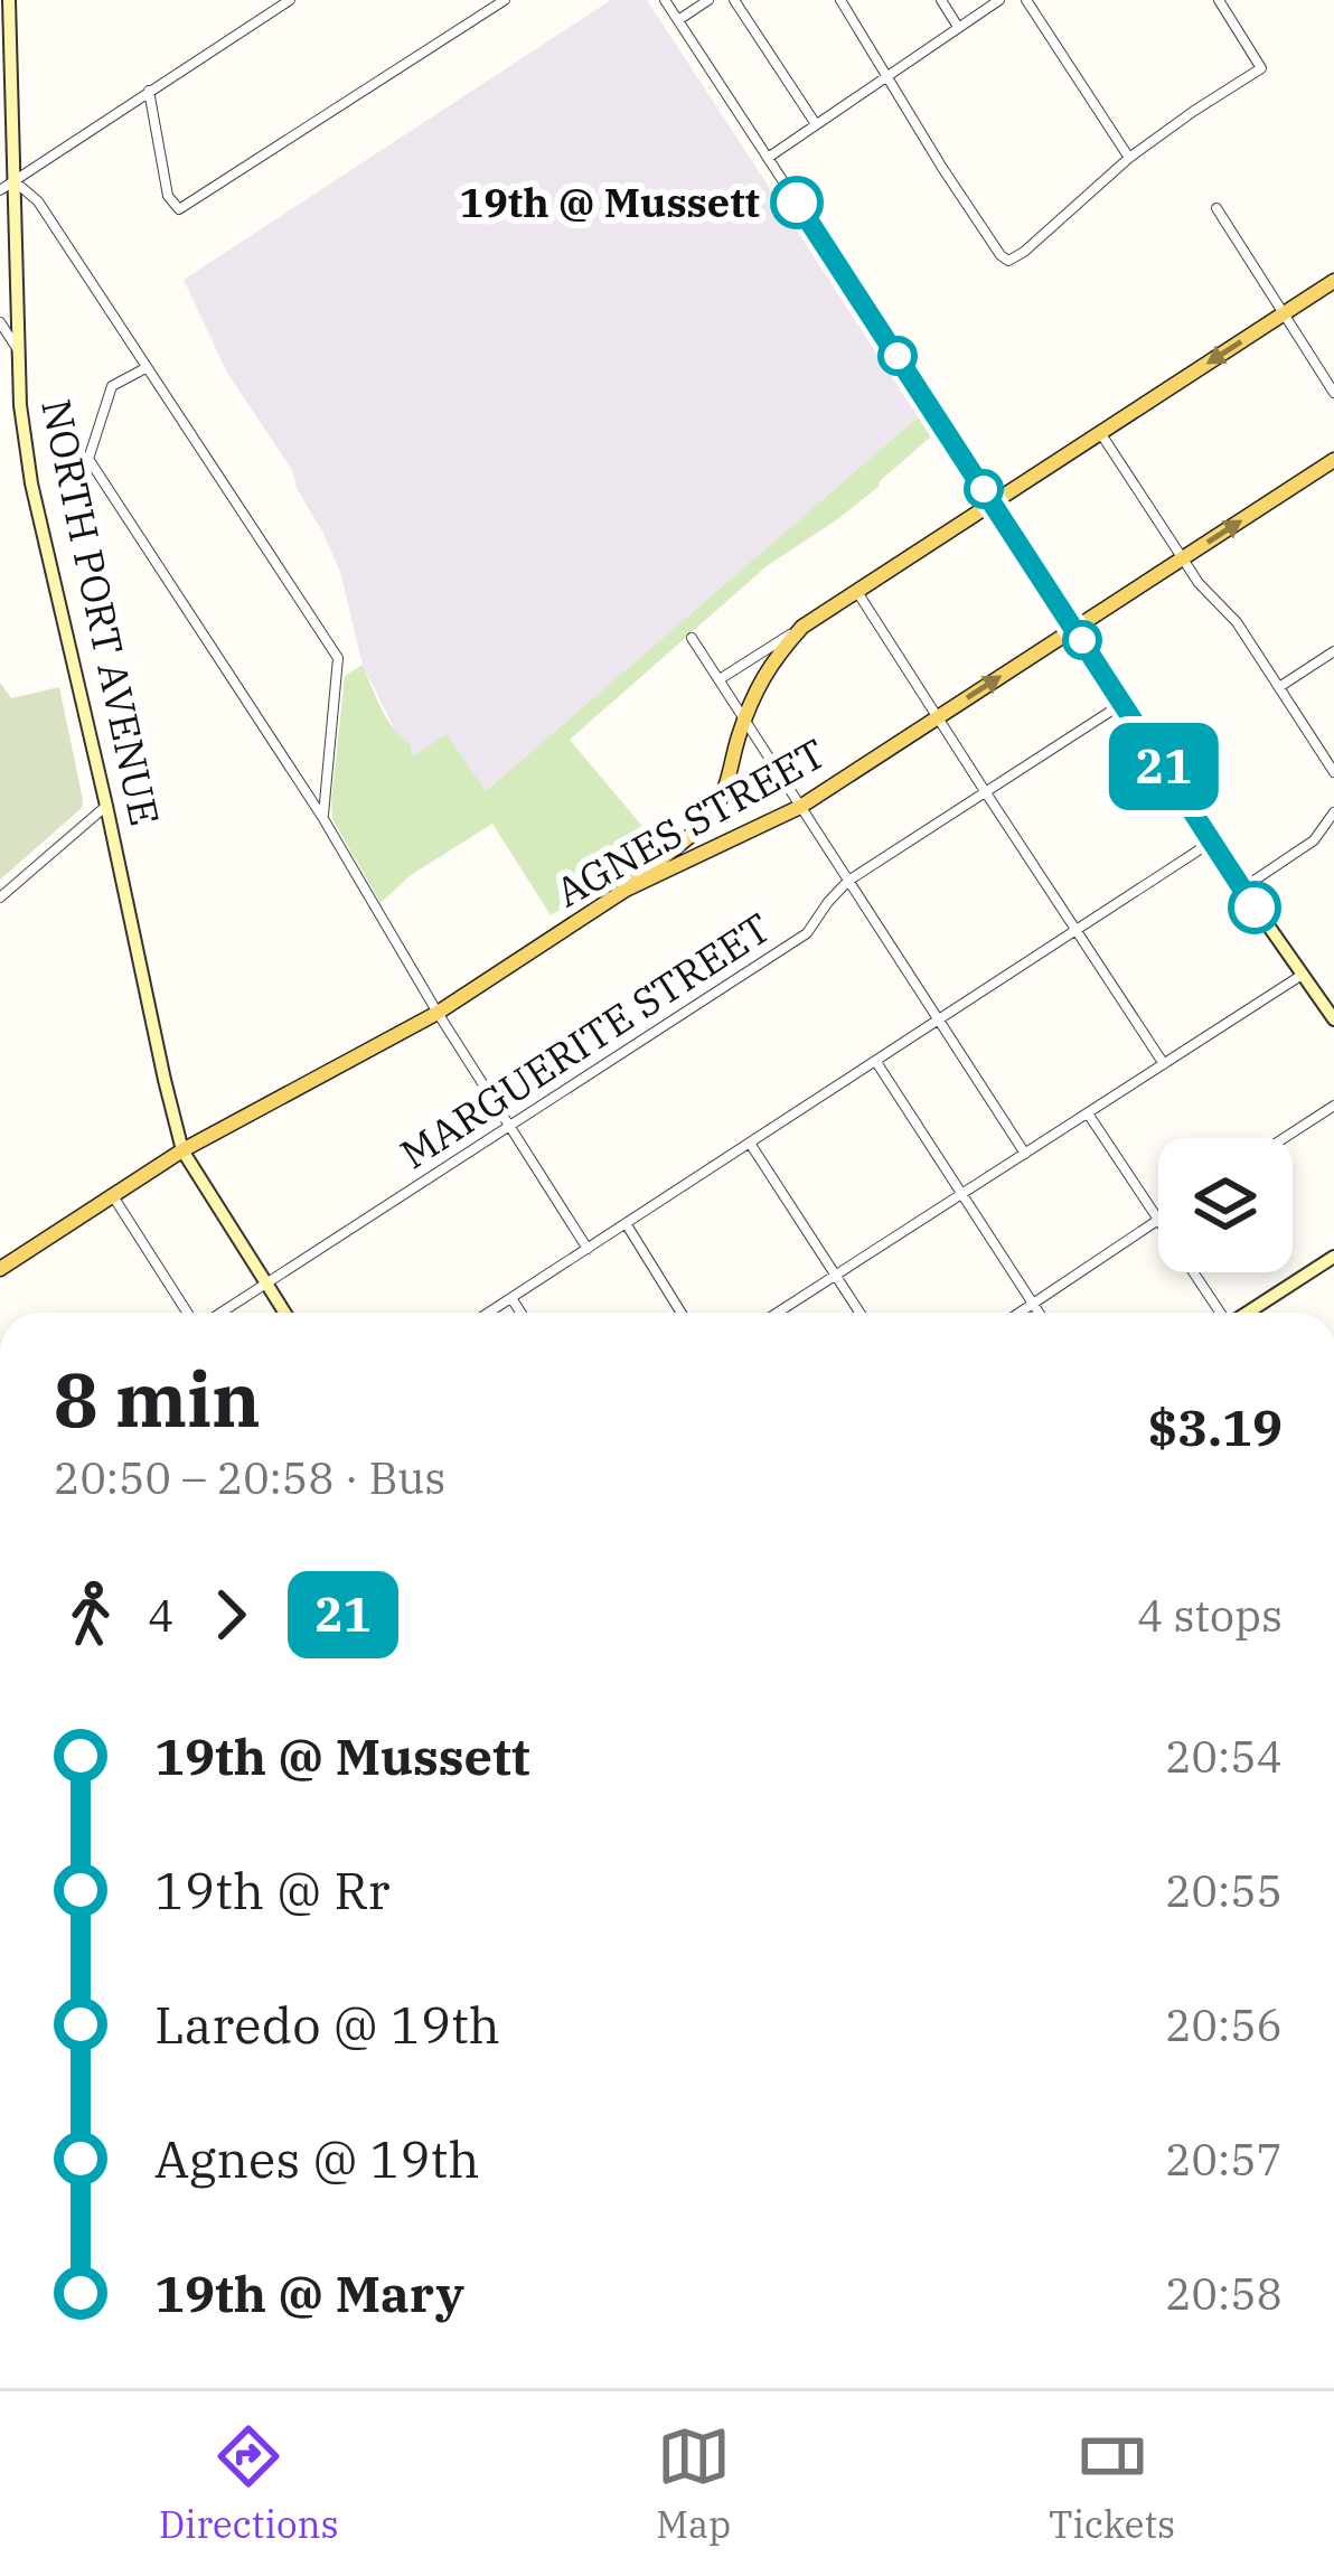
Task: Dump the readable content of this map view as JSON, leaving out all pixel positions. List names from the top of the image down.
{
  "streets": {
    "main road": ["NORTH PORT AVENUE", "AGNES STREET"],
    "street": ["MARGUERITE STREET"]
  },
  "crossings": [
    ["NORTH PORT AVENUE", "AGNES STREET"],
    ["NORTH PORT AVENUE", "MARGUERITE STREET"]
  ],
  "places": ["19th @ Mussett"],
  "lines": ["bus line 21"],
  "page": {
    "on_map": "21",
    "heading": ["8 min", "20:50 – 20:58 · Bus", "$3.19"],
    "legs": ["4", "21", "4 stops"],
    "list": [
      {
        "name": "19th @ Mussett",
        "value": "20:54"
      },
      {
        "name": "19th @ Rr",
        "value": "20:55"
      },
      {
        "name": "Laredo @ 19th",
        "value": "20:56"
      },
      {
        "name": "Agnes @ 19th",
        "value": "20:57"
      },
      {
        "name": "19th @ Mary",
        "value": "20:58"
      }
    ],
    "tabs": ["Directions", "Map", "Tickets"]
  }
}
